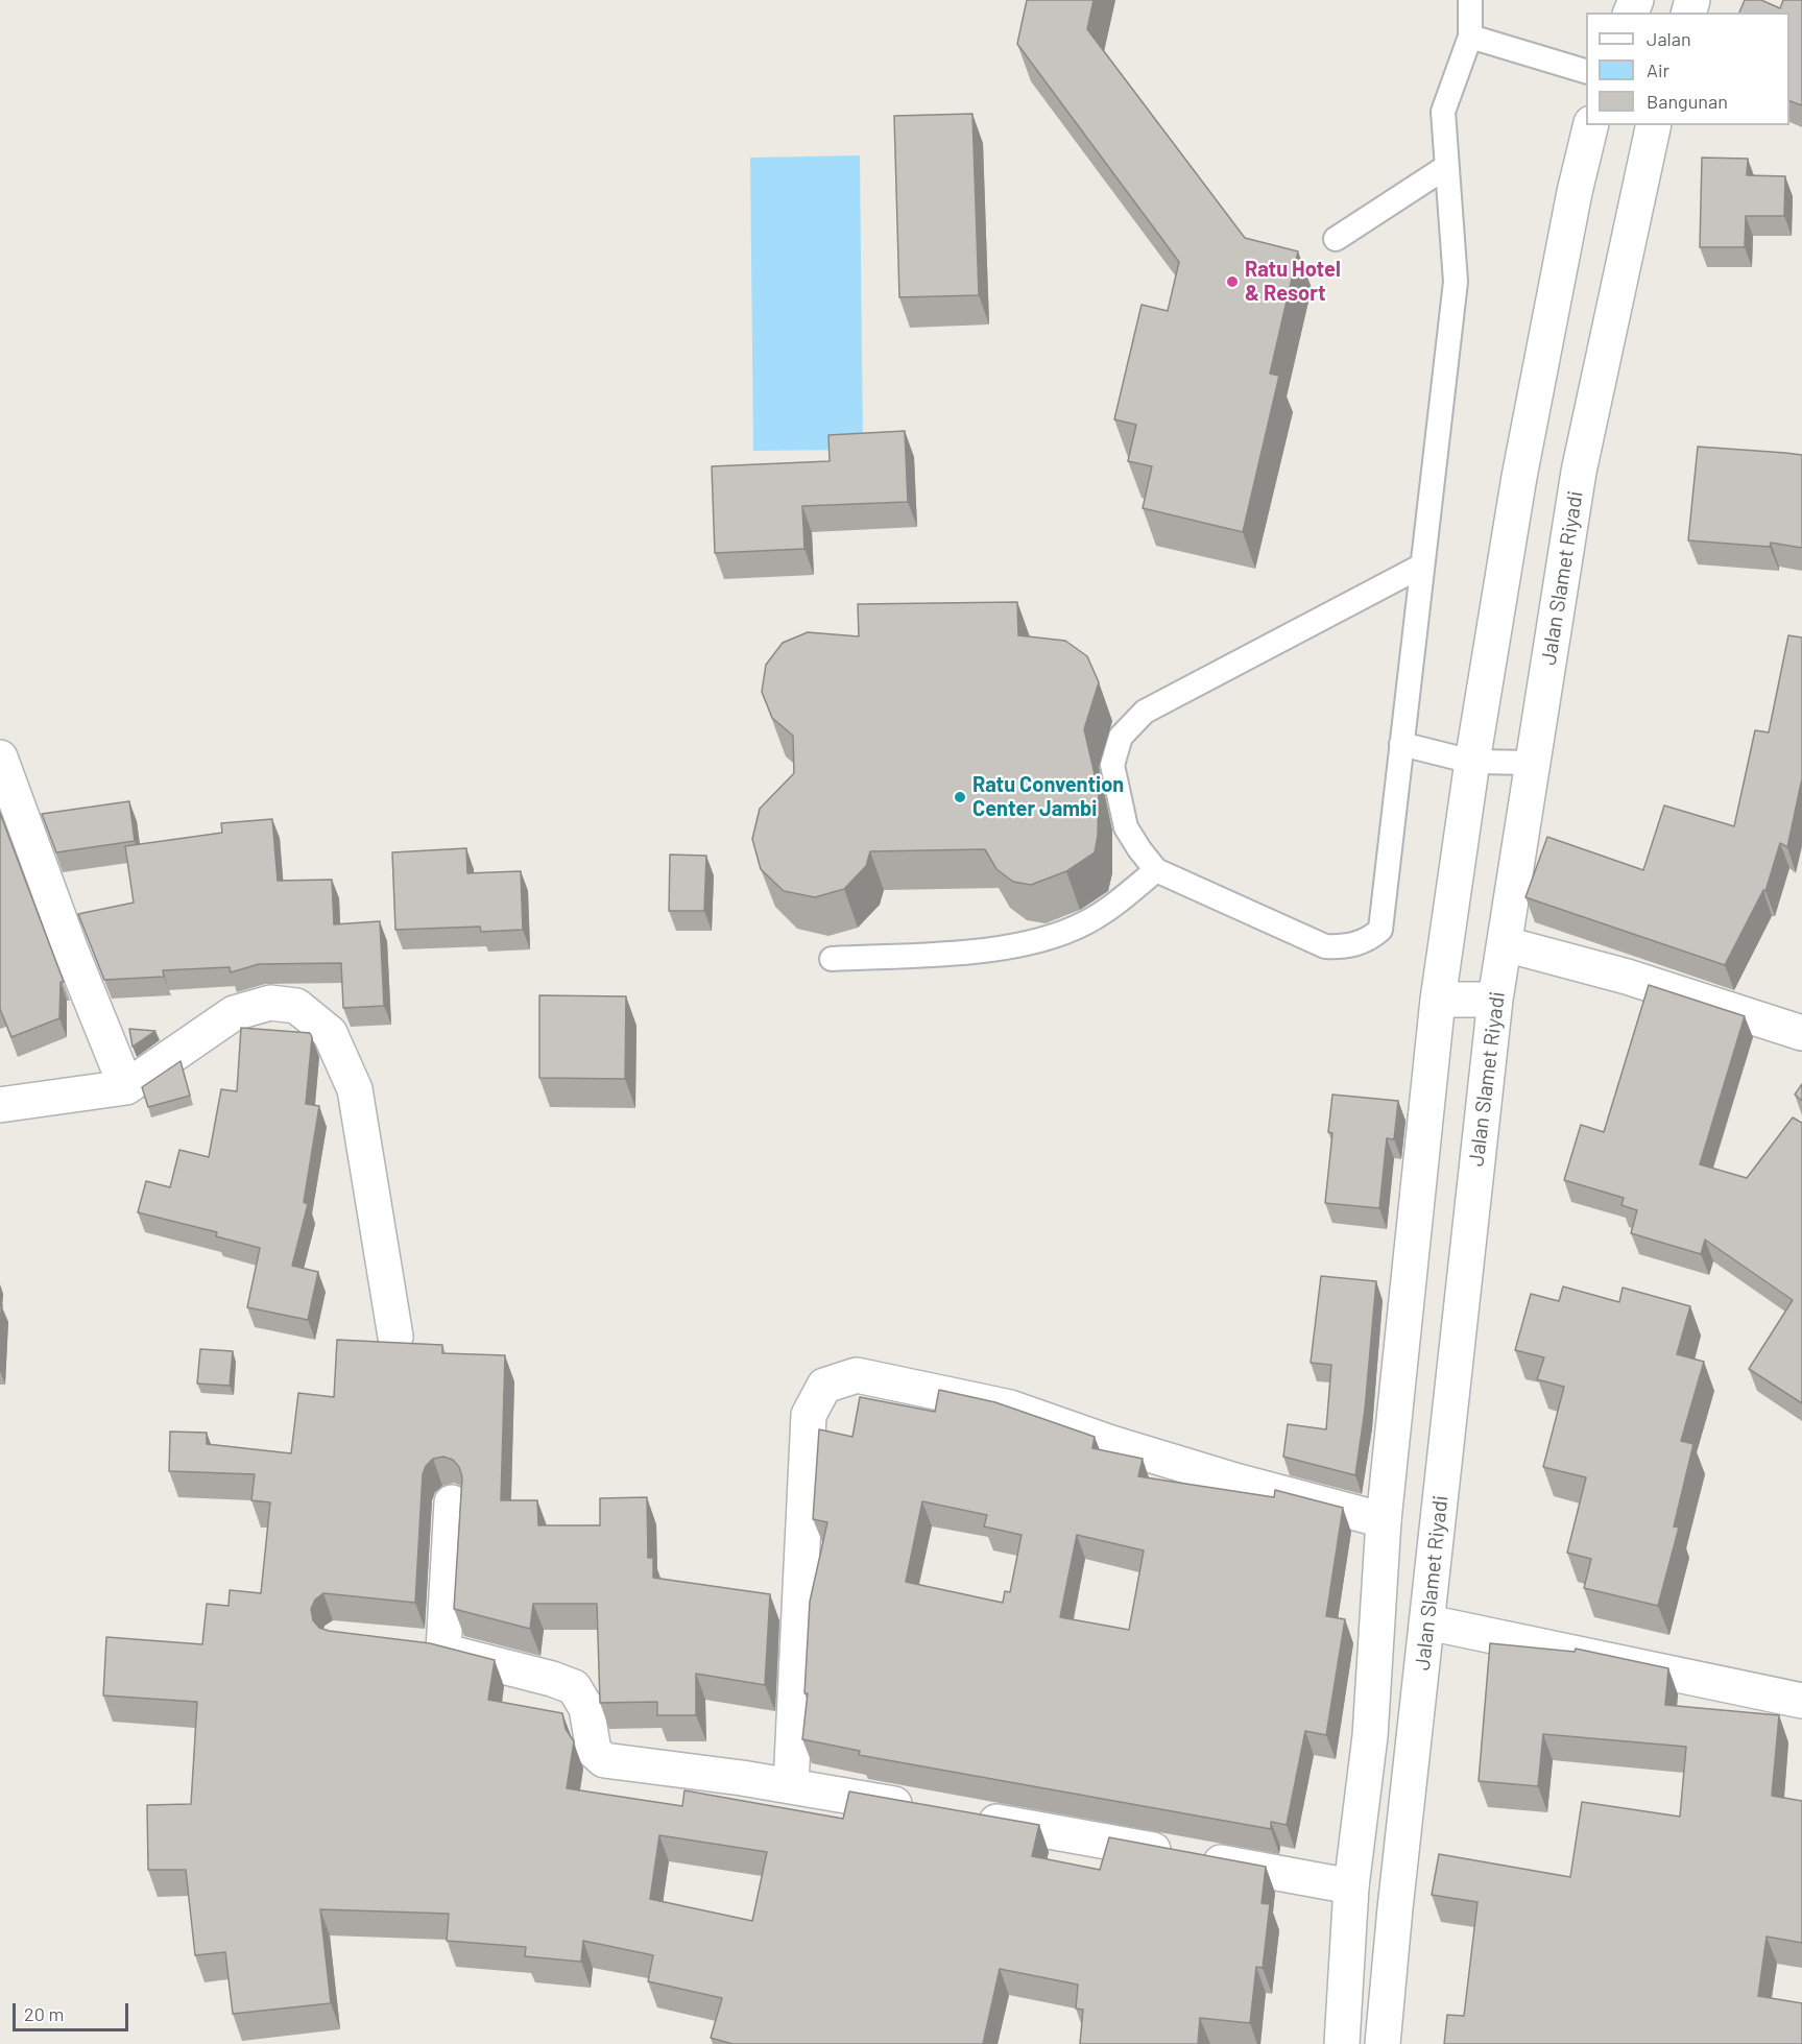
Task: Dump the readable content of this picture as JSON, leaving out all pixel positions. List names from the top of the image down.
{
  "streets": {
    "main road": ["Jalan Slamet Riyadi"]
  },
  "places": ["Ratu Hotel & Resort", "Ratu Convention Center Jambi"],
  "legend": ["Jalan", "Air", "Bangunan"],
  "scale_bar": "20 m"
}
